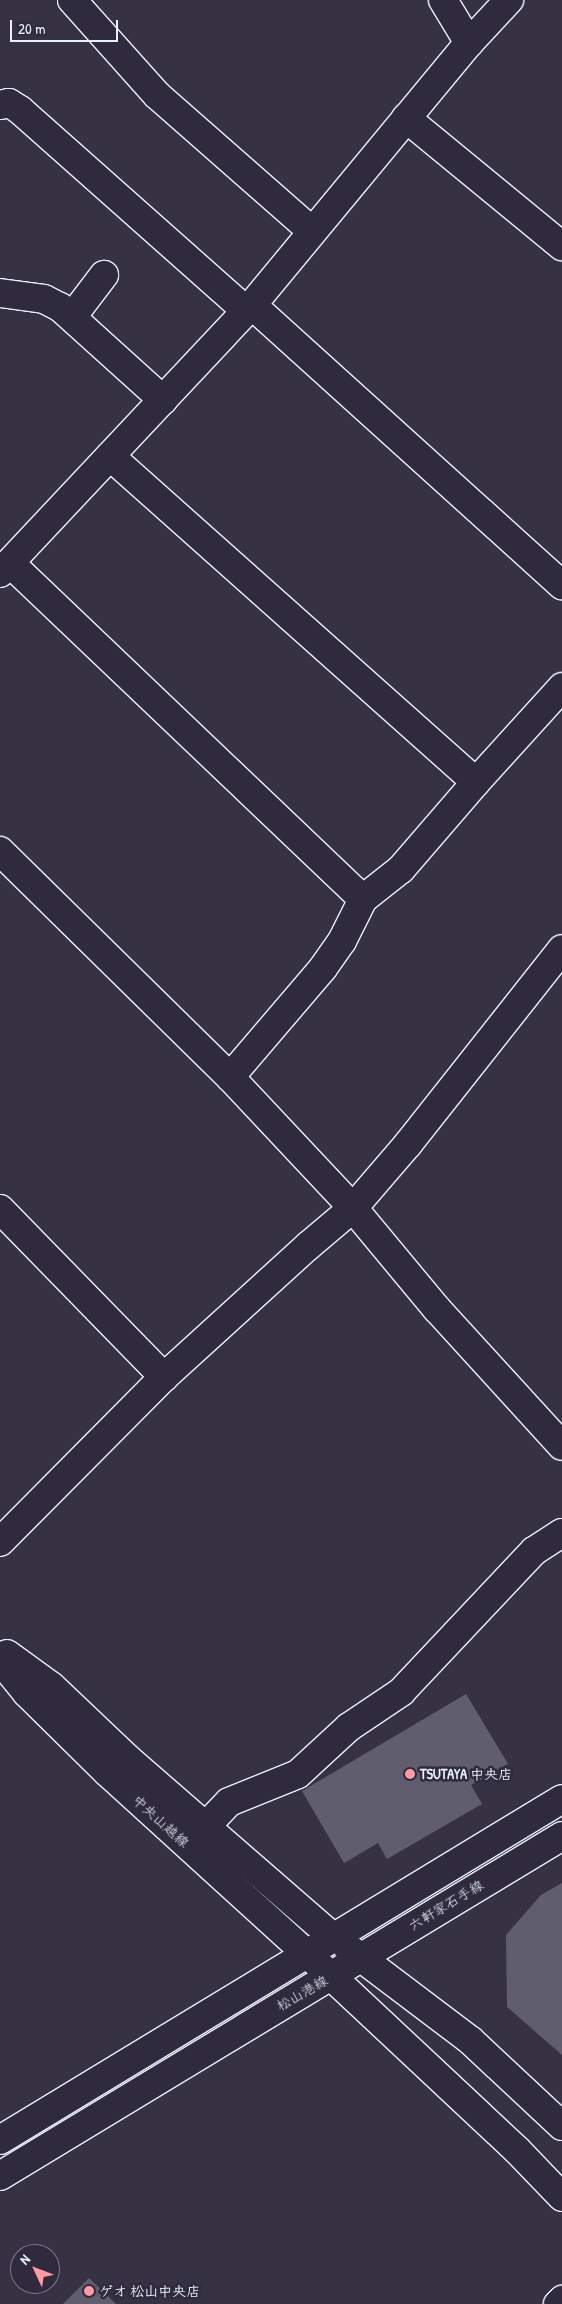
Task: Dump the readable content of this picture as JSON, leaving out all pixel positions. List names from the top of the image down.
{
  "streets": {
    "street": ["中央山越線", "六軒家石手線", "松山港線"]
  },
  "crossings": [
    ["中央山越線", "六軒家石手線"],
    ["中央山越線", "松山港線"],
    ["六軒家石手線", "松山港線"]
  ],
  "places": ["TSUTAYA 中央店", "ゲオ 松山中央店"],
  "scale_bar": "20 m",
  "north": "top left"
}
